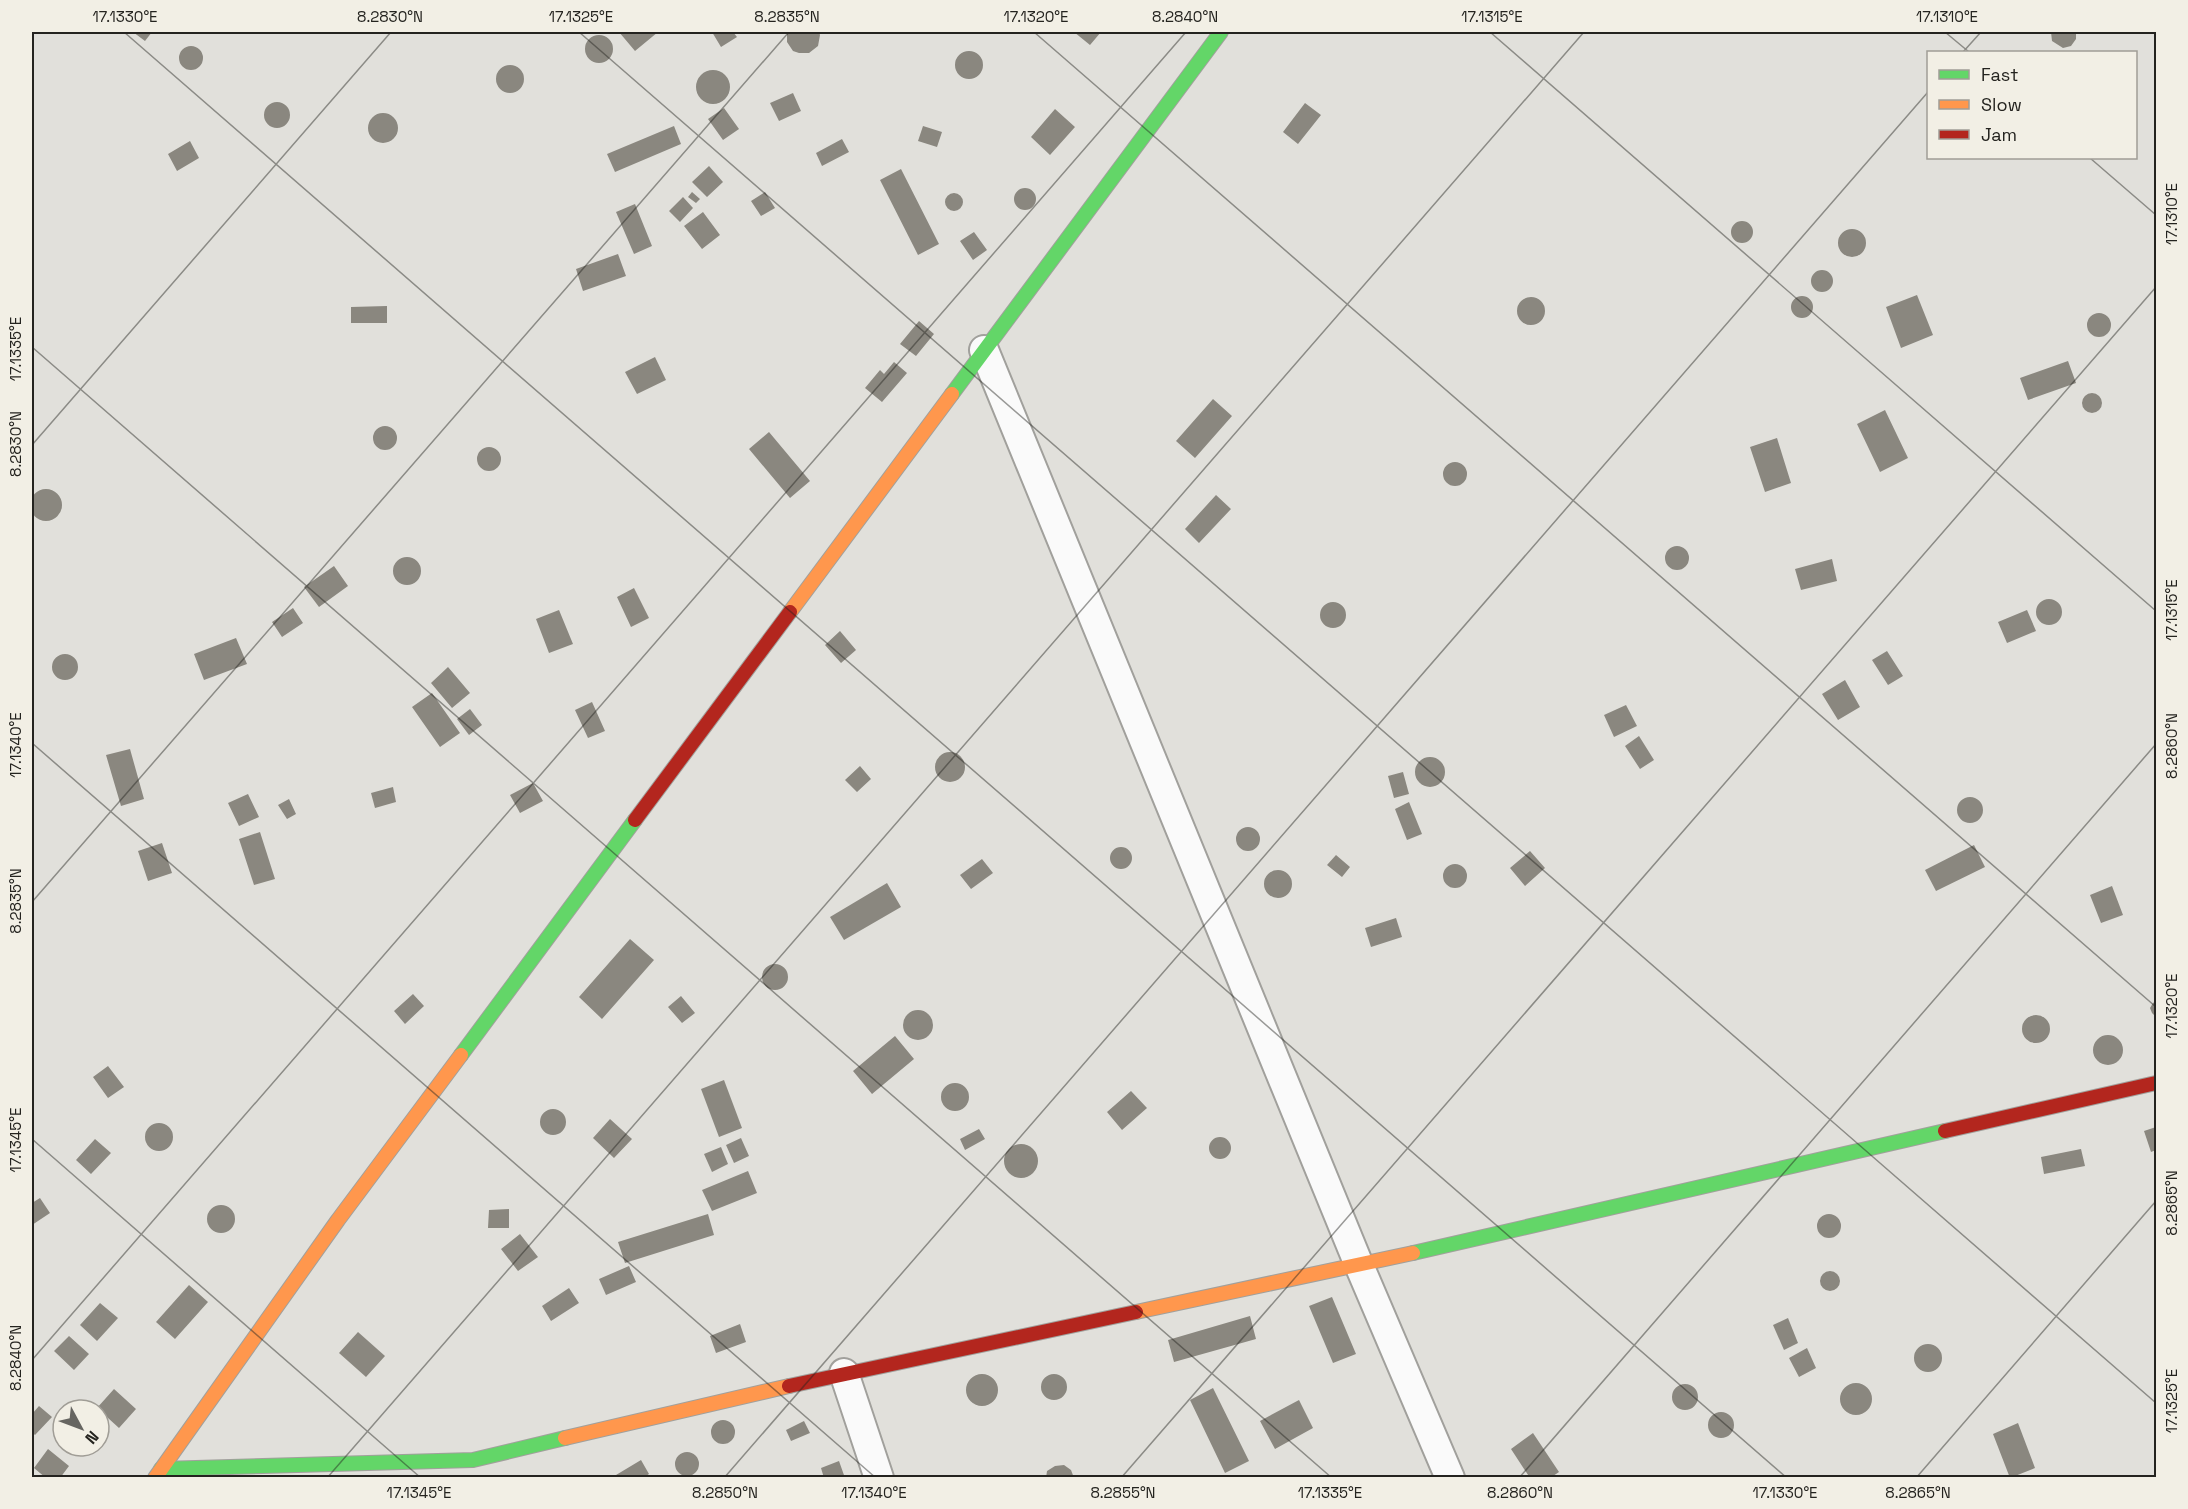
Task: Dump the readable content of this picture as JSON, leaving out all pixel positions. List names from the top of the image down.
{
  "legend": ["Fast", "Slow", "Jam"],
  "north": "bottom right",
  "coordinates": [
    "17.1330°E",
    "8.2830°N",
    "17.1325°E",
    "8.2835°N",
    "17.1320°E",
    "8.2840°N",
    "17.1315°E",
    "17.1310°E",
    "17.1335°E",
    "17.1340°E",
    "8.2860°N",
    "17.1345°E",
    "8.2865°N",
    "8.2850°N",
    "8.2855°N"
  ]
}
